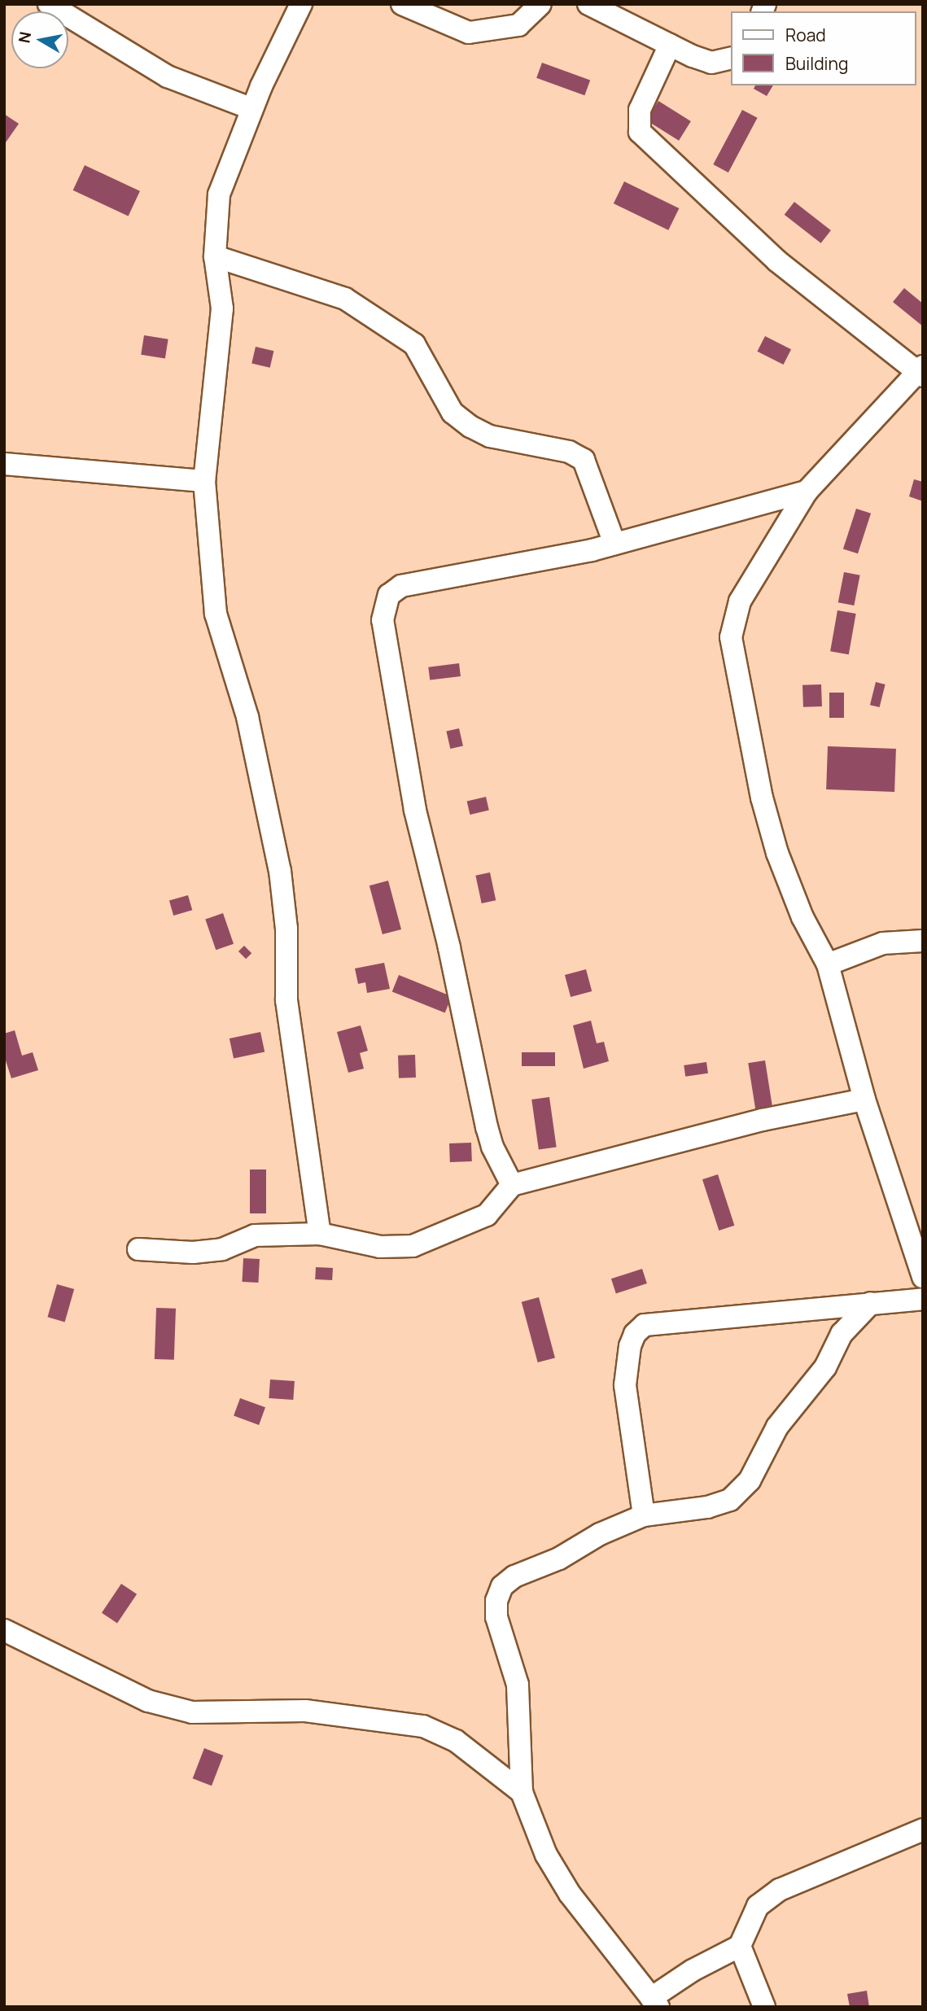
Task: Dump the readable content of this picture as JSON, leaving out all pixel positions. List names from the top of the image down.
{
  "legend": ["Road", "Building"],
  "north": "left"
}
